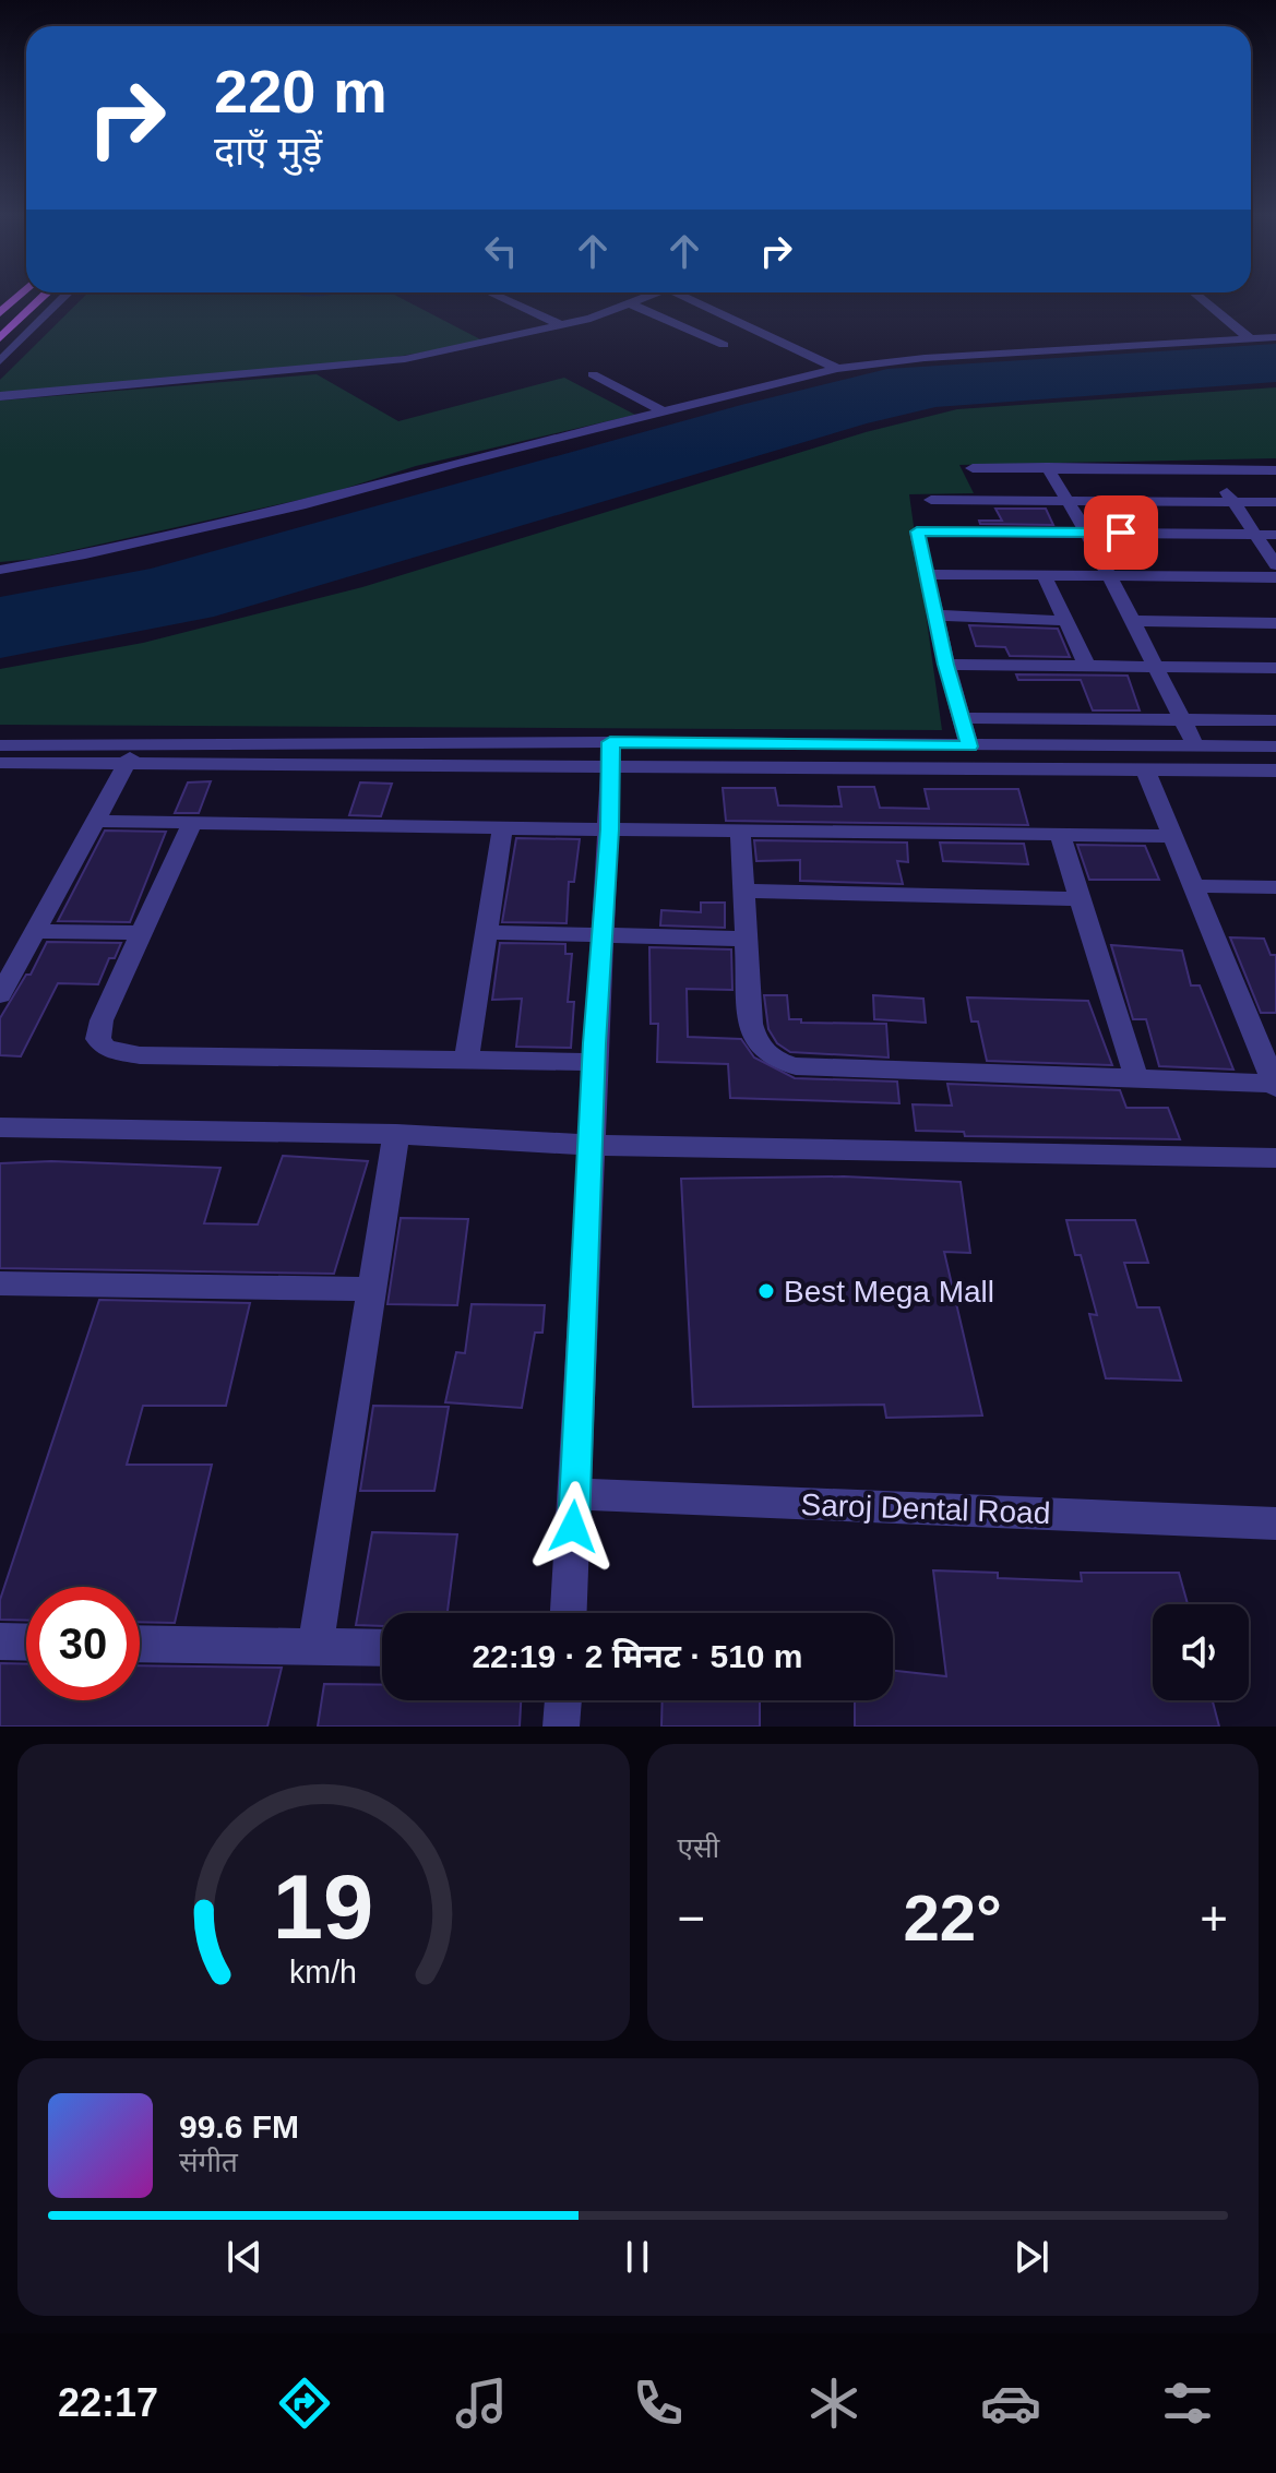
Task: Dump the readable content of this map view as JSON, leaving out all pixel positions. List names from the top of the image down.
{
  "streets": {
    "street": ["Saroj Dental Road"]
  },
  "places": ["Best Mega Mall"],
  "page": {
    "turn": ["220 m", "दाएँ मुड़ें"],
    "limit": "30",
    "trip": "22:19 · 2 मिनट · 510 m",
    "tile": "एसी",
    "heat": ["−", "22°", "+"],
    "song": ["99.6 FM", "संगीत"],
    "tabs": "22:17",
    "gauge": ["19", "km/h"]
  }
}
